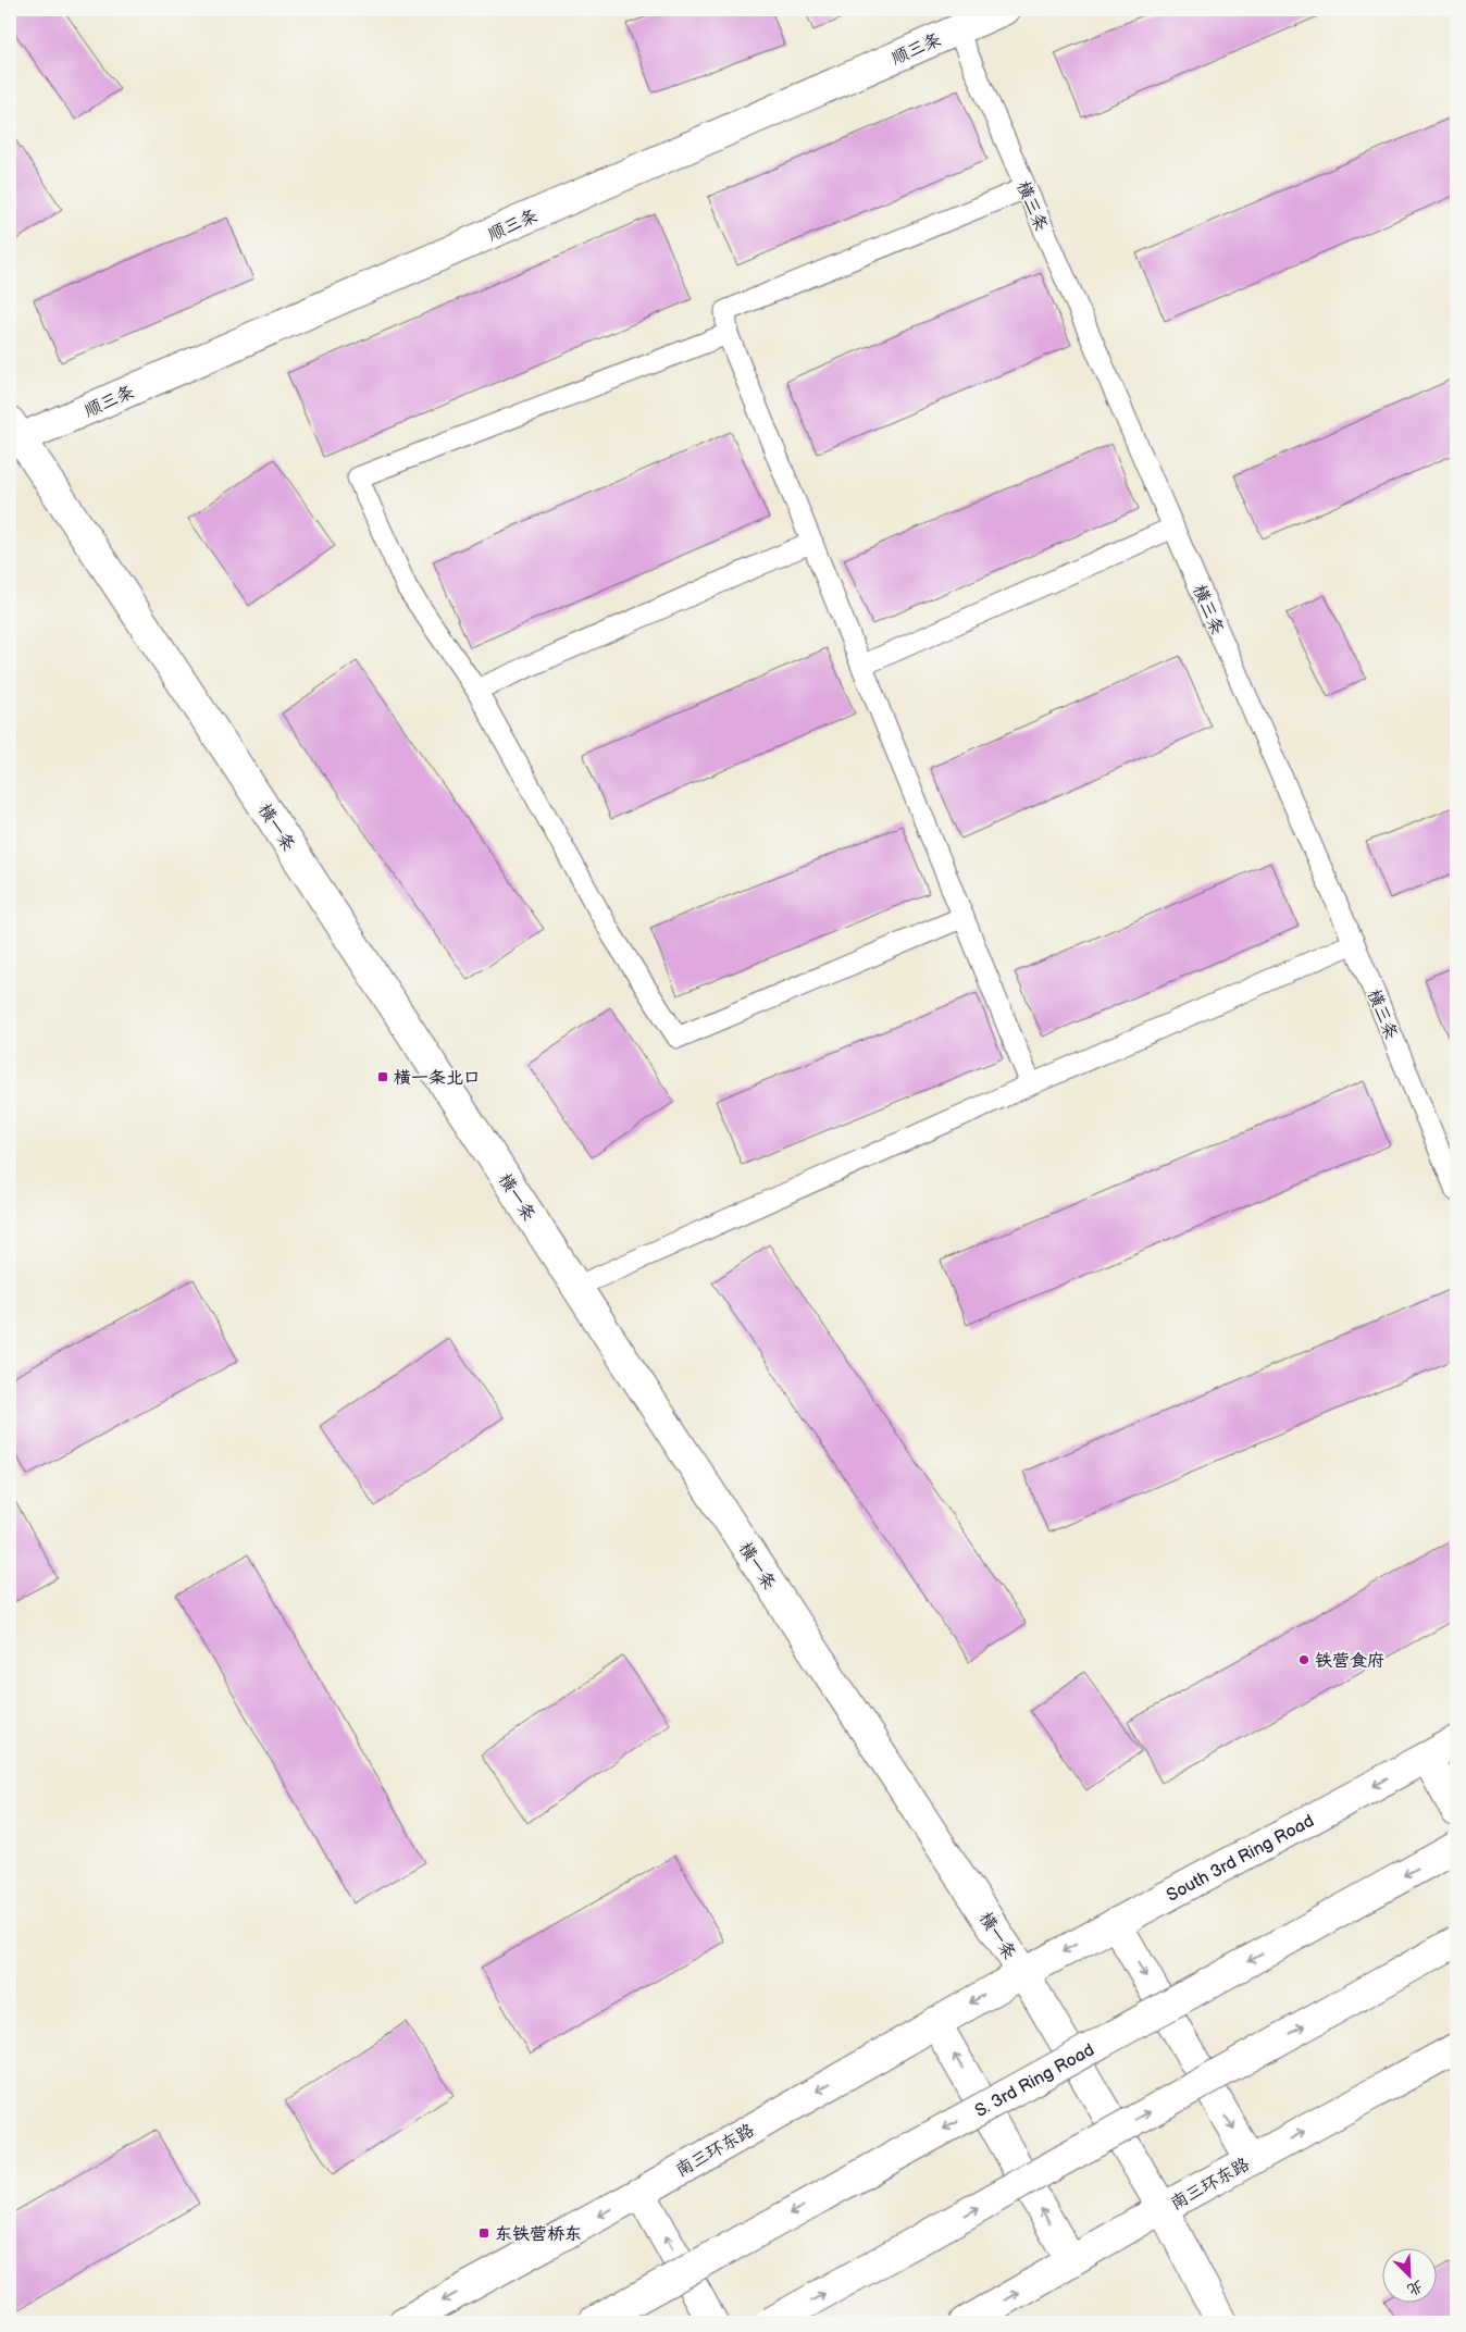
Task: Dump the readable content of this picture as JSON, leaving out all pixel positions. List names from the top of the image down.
{
  "streets": {
    "main road": [
      "顺三条",
      "横一条",
      "South 3rd Ring Road",
      "S. 3rd Ring Road",
      "南三环东路"
    ],
    "lane": ["横三条"]
  },
  "crossings": [
    ["顺三条", "横三条"],
    ["顺三条", "横一条"],
    ["横一条", "South 3rd Ring Road"],
    ["横一条", "南三环东路"],
    ["South 3rd Ring Road", "南三环东路"]
  ],
  "places": {
    "transit": ["横一条北口", "东铁营桥东"],
    "other": ["铁营食府"]
  },
  "north": "bottom right"
}
